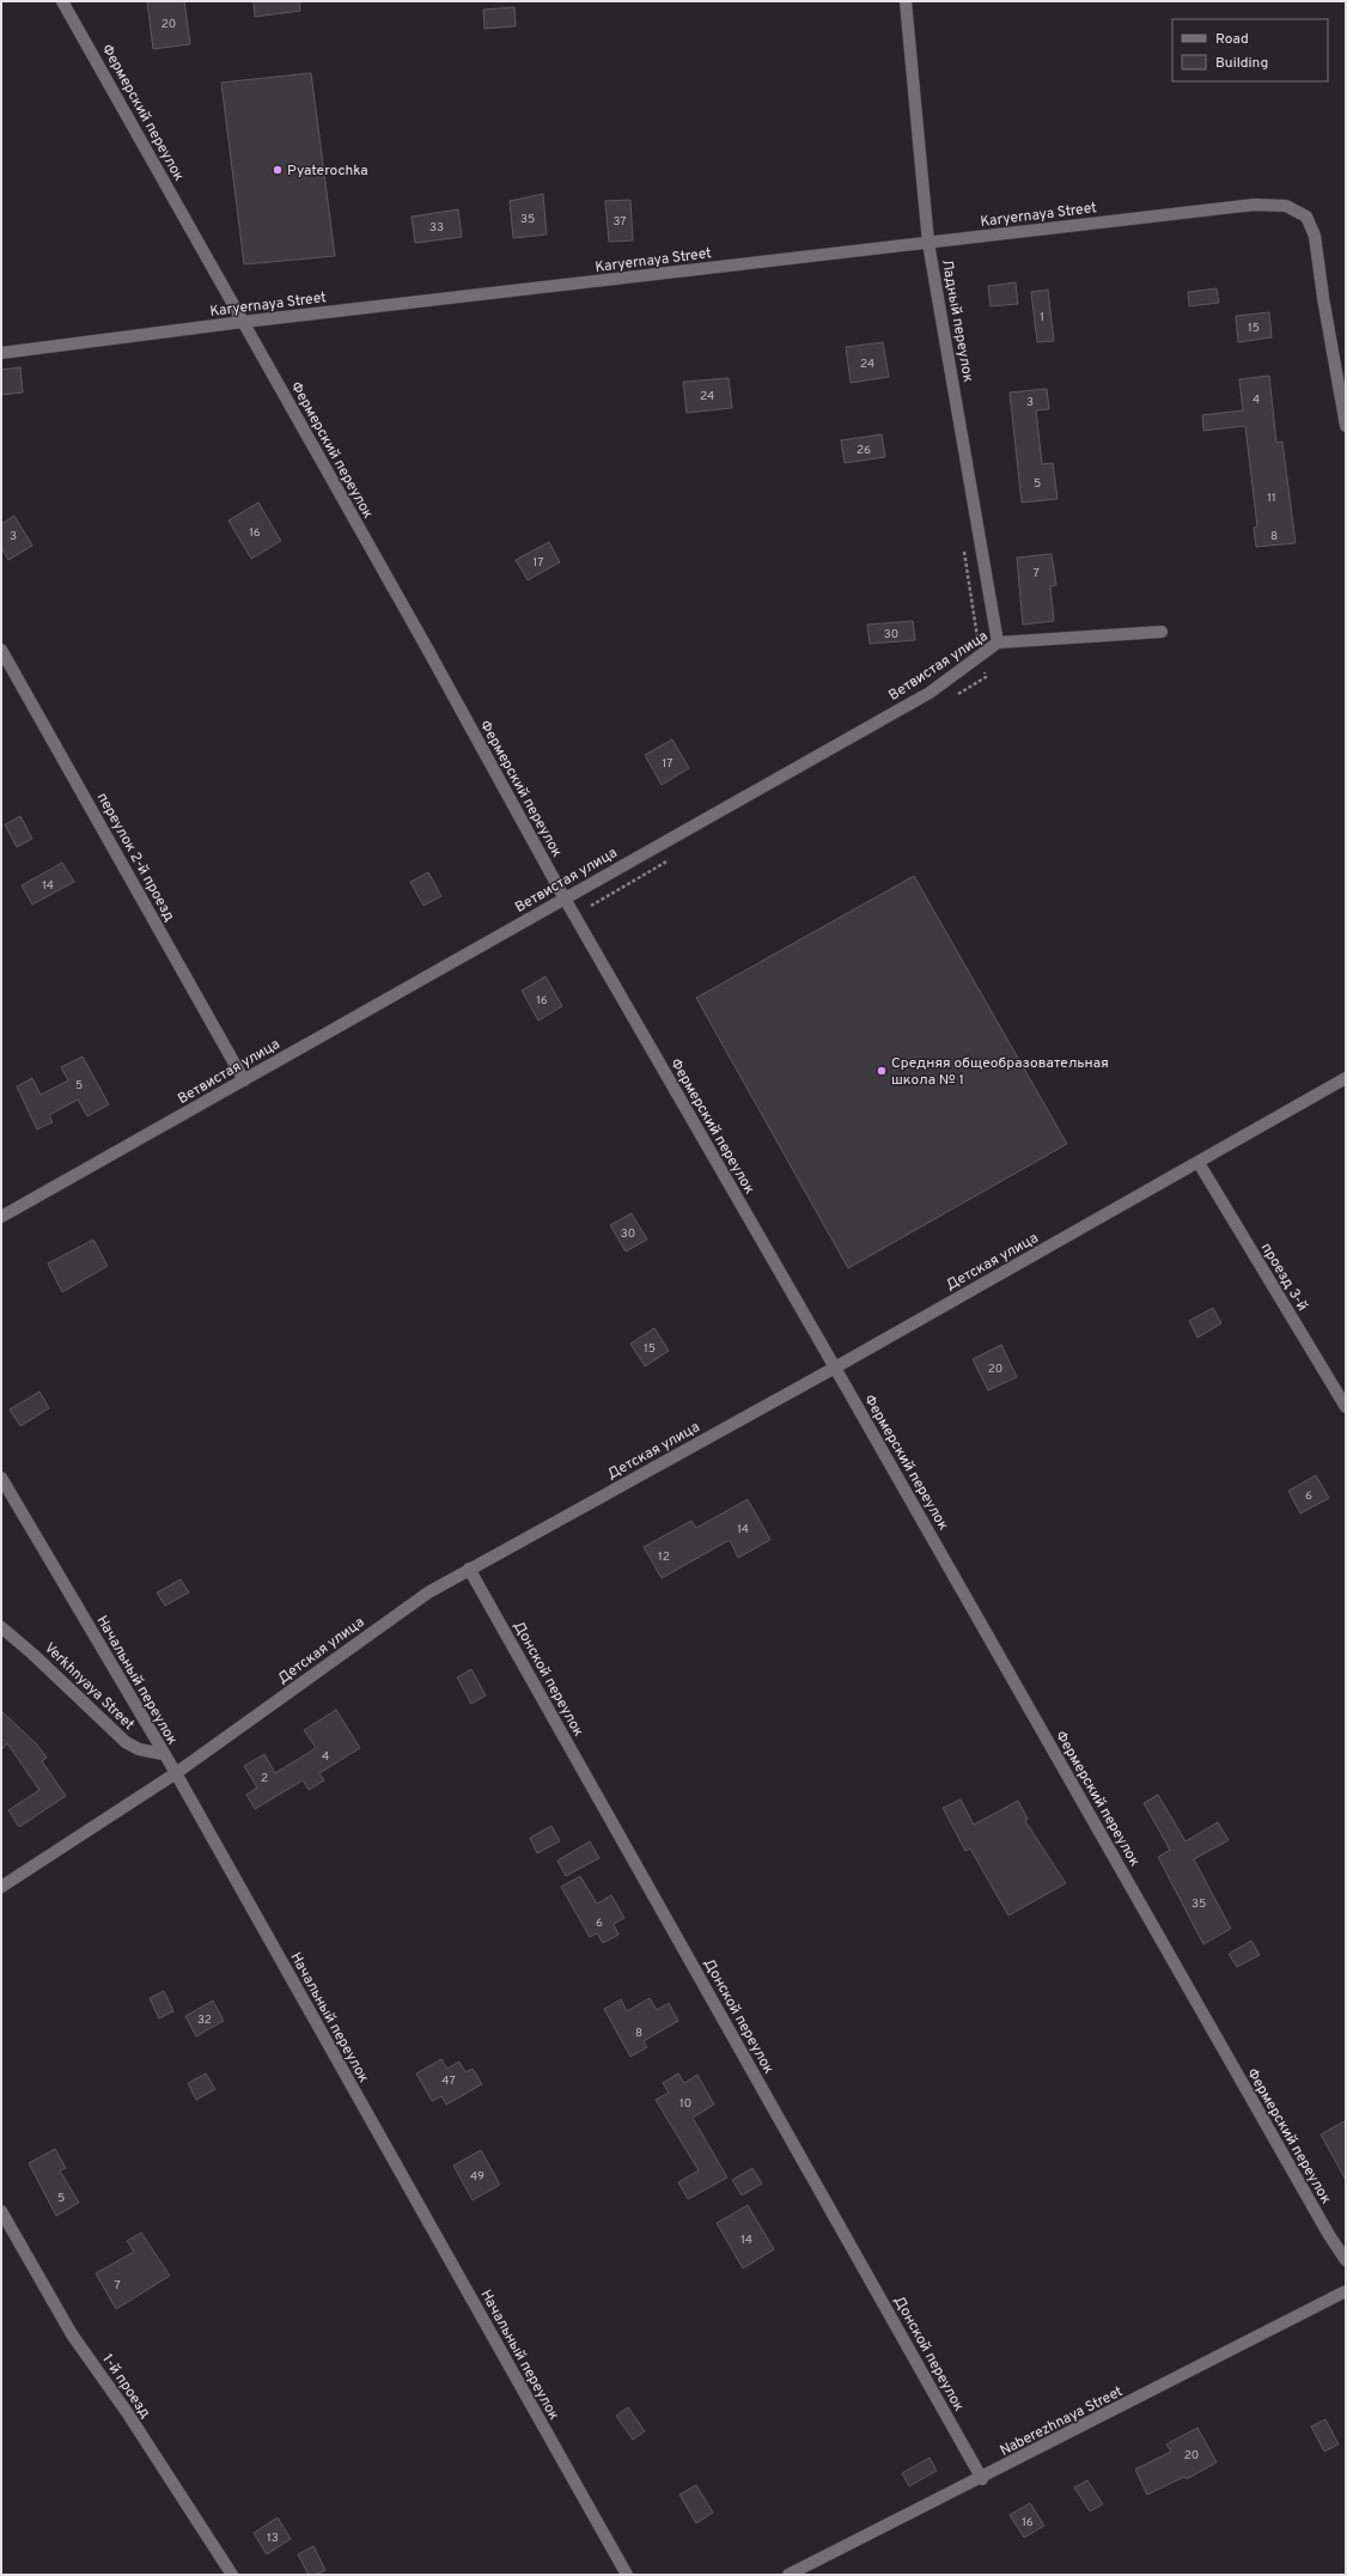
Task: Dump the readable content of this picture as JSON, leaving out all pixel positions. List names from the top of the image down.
{
  "streets": {
    "street": [
      "Фермерский переулок",
      "Karyernaya Street",
      "Ладный переулок",
      "Ветвистая улица",
      "переулок 2-й проезд",
      "Детская улица",
      "проезд 3-й",
      "Донской переулок",
      "Начальный переулок",
      "Verkhnyaya Street",
      "1-й проезд",
      "Naberezhnaya Street"
    ]
  },
  "crossings": [
    ["Фермерский переулок", "Karyernaya Street"],
    ["Фермерский переулок", "Ветвистая улица"],
    ["Фермерский переулок", "Детская улица"],
    ["Karyernaya Street", "Ладный переулок"],
    ["Ладный переулок", "Ветвистая улица"],
    ["Ветвистая улица", "переулок 2-й проезд"],
    ["Детская улица", "проезд 3-й"],
    ["Детская улица", "Донской переулок"],
    ["Детская улица", "Начальный переулок"],
    ["Донской переулок", "Naberezhnaya Street"],
    ["Начальный переулок", "Verkhnyaya Street"]
  ],
  "places": ["Pyaterochka", "Средняя общеобразовательная школа № 1"],
  "house_numbers": [
    "20",
    "35",
    "37",
    "33",
    "1",
    "15",
    "24",
    "24",
    "4",
    "3",
    "26",
    "5",
    "11",
    "16",
    "3",
    "8",
    "17",
    "7",
    "30",
    "17",
    "14",
    "16",
    "5",
    "30",
    "15",
    "20",
    "6",
    "14",
    "12",
    "4",
    "2",
    "35",
    "6",
    "32",
    "8",
    "47",
    "10",
    "49",
    "5",
    "14",
    "7",
    "20",
    "16",
    "13"
  ],
  "legend": ["Road", "Building"]
}
